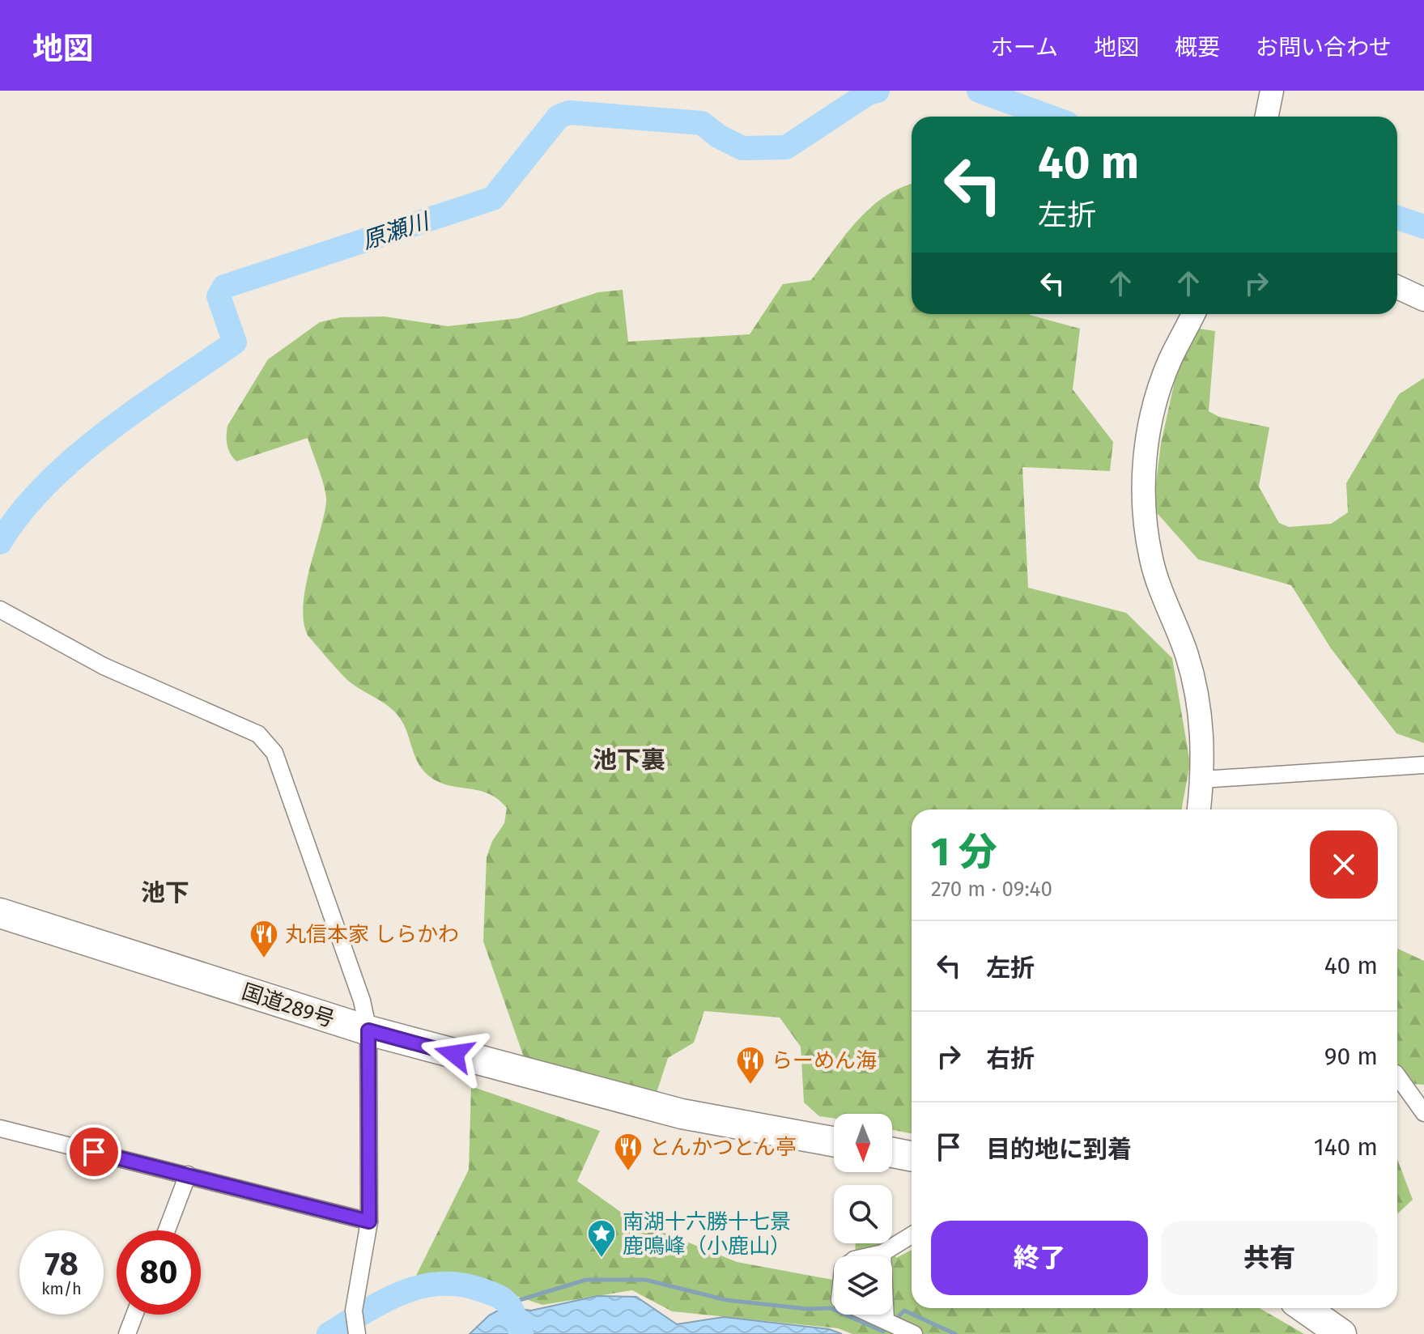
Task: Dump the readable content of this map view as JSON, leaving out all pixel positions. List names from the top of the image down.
{
  "streets": {
    "highway": ["国道289号"]
  },
  "districts": ["池下裏", "池下"],
  "water": ["原瀬川"],
  "places": {
    "restaurant": ["丸信本家 しらかわ", "らーめん海", "とんかつとん亭"],
    "place": ["南湖十六勝十七景 鹿鳴峰（小鹿山）"]
  },
  "north": "bottom",
  "page": {
    "header": "地図",
    "nav": [
      "ホーム",
      "地図",
      "概要",
      "お問い合わせ"
    ],
    "turn": ["40 m", "左折"],
    "heading": ["1 分", "270 m · 09:40"],
    "list": [
      {
        "name": "左折",
        "value": "40 m"
      },
      {
        "name": "右折",
        "value": "90 m"
      },
      {
        "name": "目的地に到着",
        "value": "140 m"
      }
    ],
    "buttons": ["終了", "共有"],
    "speed": "78 km/h",
    "limit": "80"
  }
}
